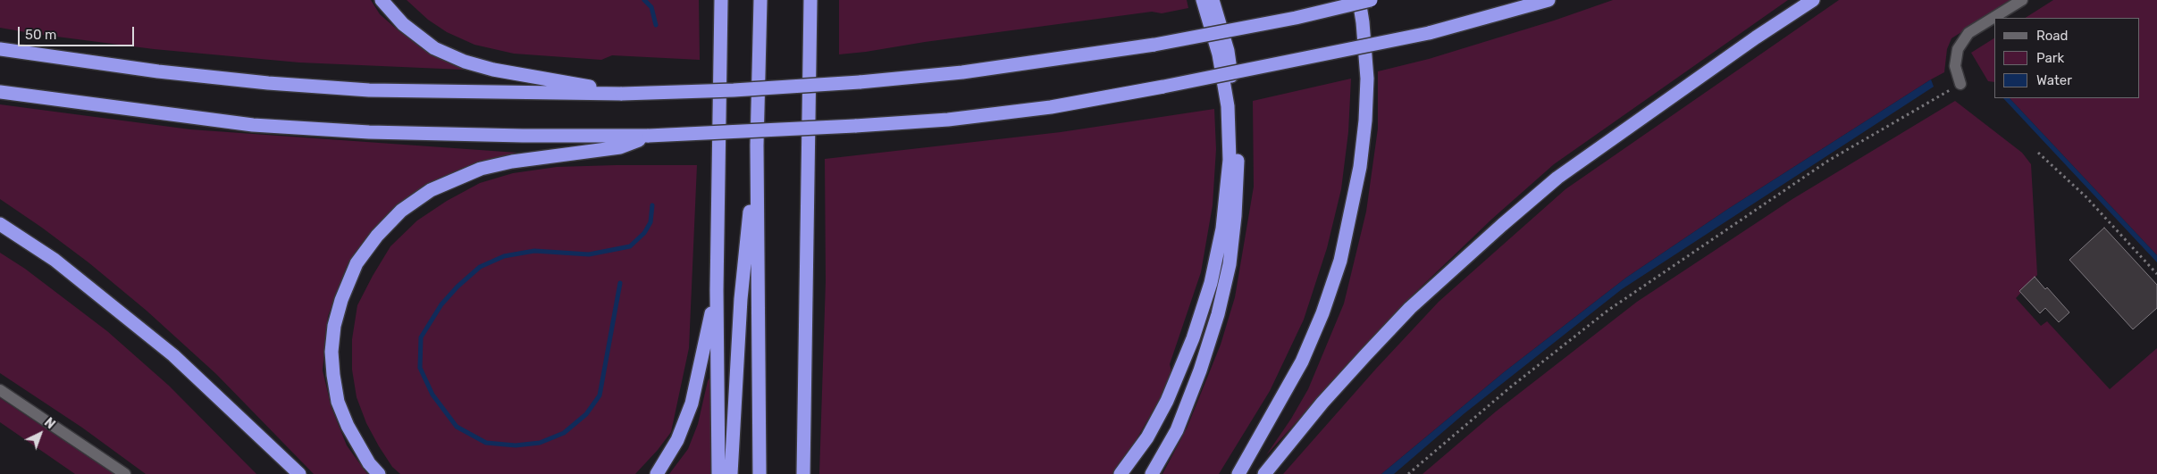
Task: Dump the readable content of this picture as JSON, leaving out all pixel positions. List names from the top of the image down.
{
  "legend": ["Road", "Park", "Water"],
  "scale_bar": "50 m",
  "north": "top right"
}
